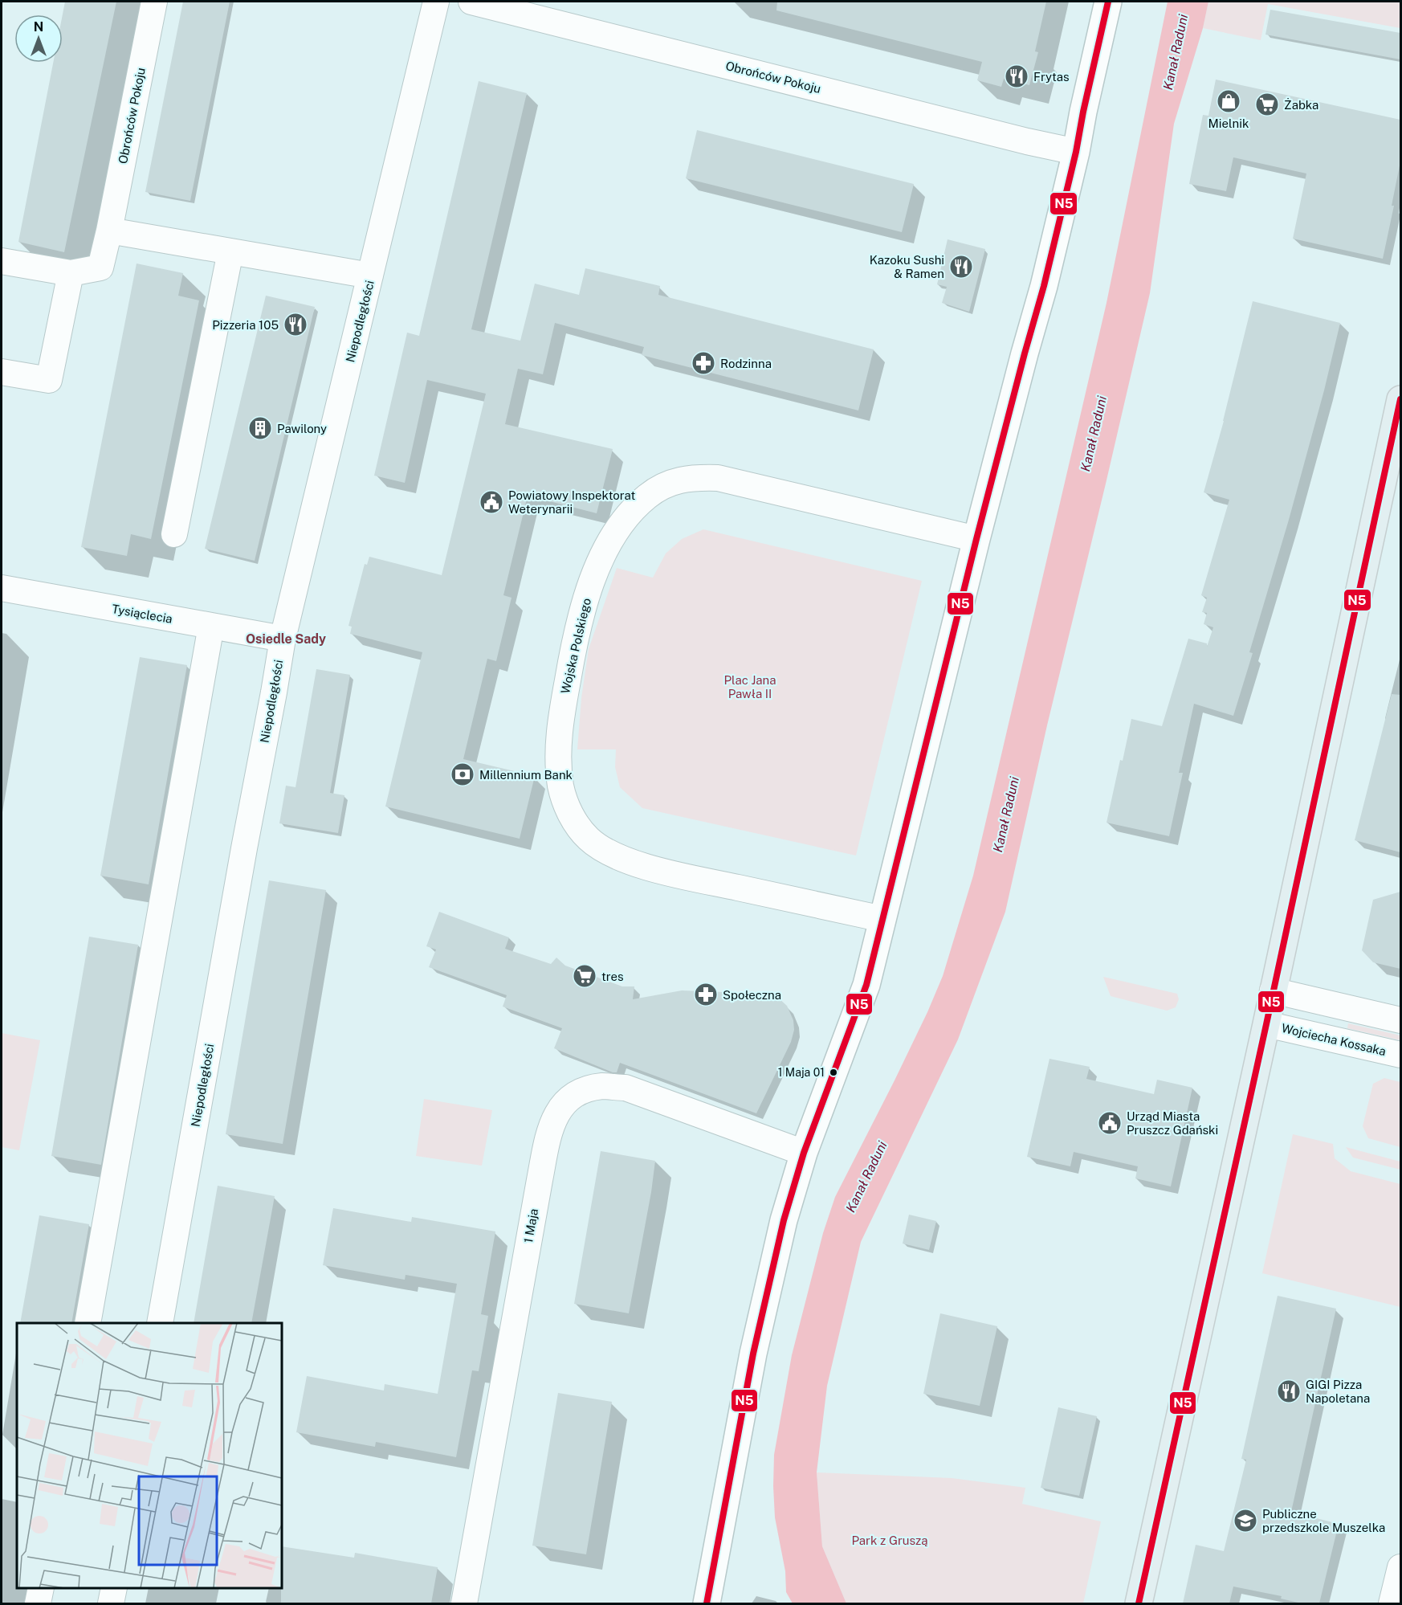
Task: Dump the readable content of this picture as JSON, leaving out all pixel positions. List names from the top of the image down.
{
  "streets": {
    "street": [
      "Obrońców Pokoju",
      "Niepodległości",
      "Tysiąclecia",
      "Wojska Polskiego",
      "Wojciecha Kossaka",
      "1 Maja"
    ]
  },
  "crossings": [
    ["Niepodległości", "Tysiąclecia"]
  ],
  "districts": ["Osiedle Sady"],
  "water": ["Kanał Raduni"],
  "parks": ["Plac Jana Pawła II", "Park z Gruszą"],
  "places": {
    "restaurant": [
      "Frytas",
      "Kazoku Sushi & Ramen",
      "Pizzeria 105",
      "GIGI Pizza Napoletana"
    ],
    "shop": ["Mielnik"],
    "supermarket": ["Żabka", "tres"],
    "pharmacy": ["Rodzinna", "Społeczna"],
    "building": ["Pawilony"],
    "public building": ["Powiatowy Inspektorat Weterynarii", "Urząd Miasta Pruszcz Gdański"],
    "bank": ["Millennium Bank"],
    "other": ["1 Maja 01"],
    "school or university": ["Publiczne przedszkole Muszelka"]
  },
  "lines": ["transit line N5"],
  "north": "top"
}
